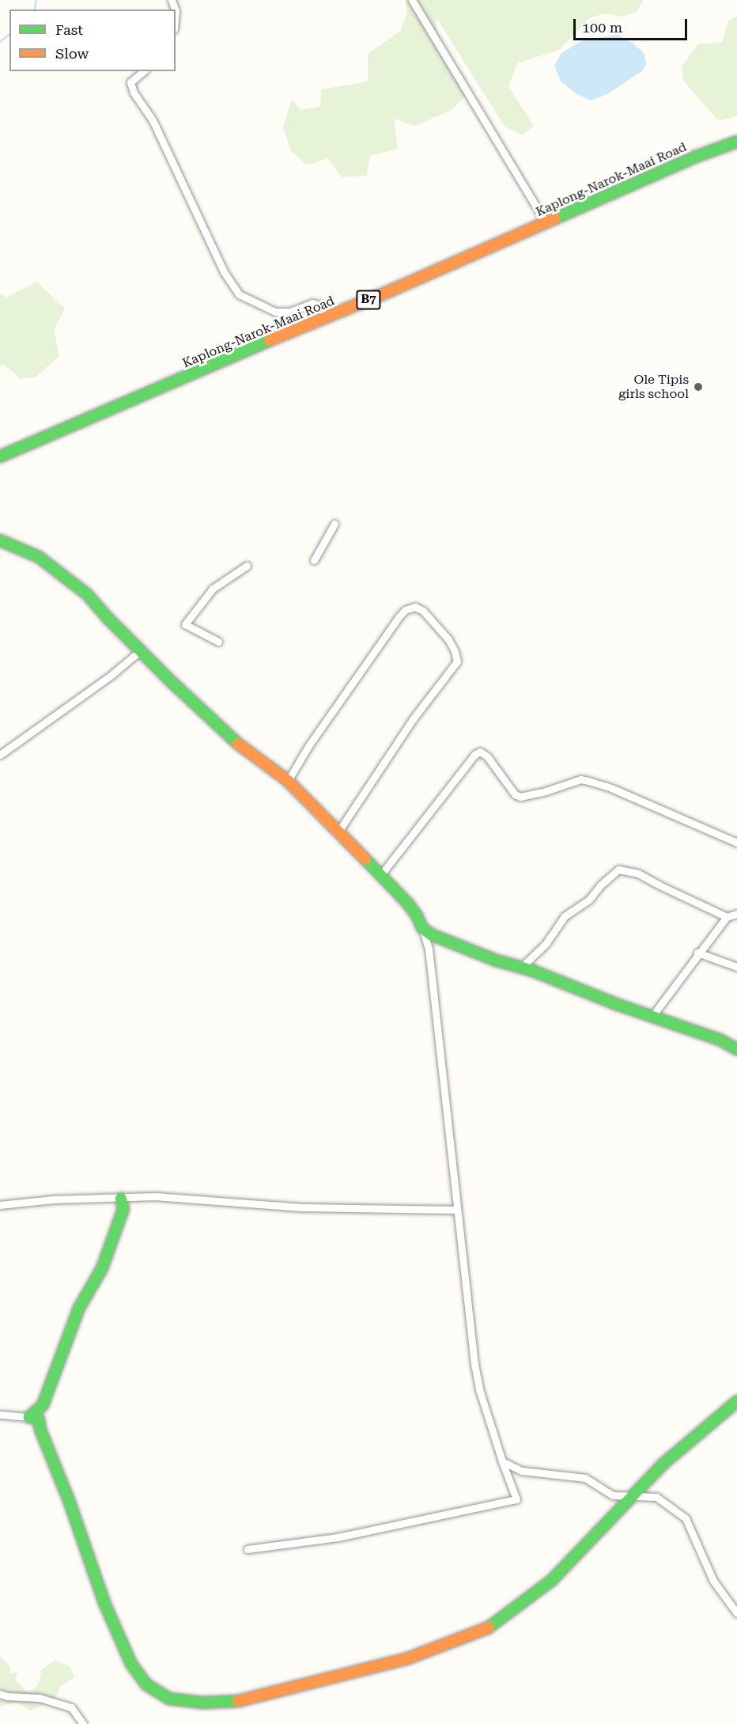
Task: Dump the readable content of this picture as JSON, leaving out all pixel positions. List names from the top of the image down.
{
  "streets": {
    "main road": ["Kaplong-Narok-Maai Road", "B7"]
  },
  "places": ["Ole Tipis girls school"],
  "legend": ["Fast", "Slow"],
  "scale_bar": "100 m"
}
